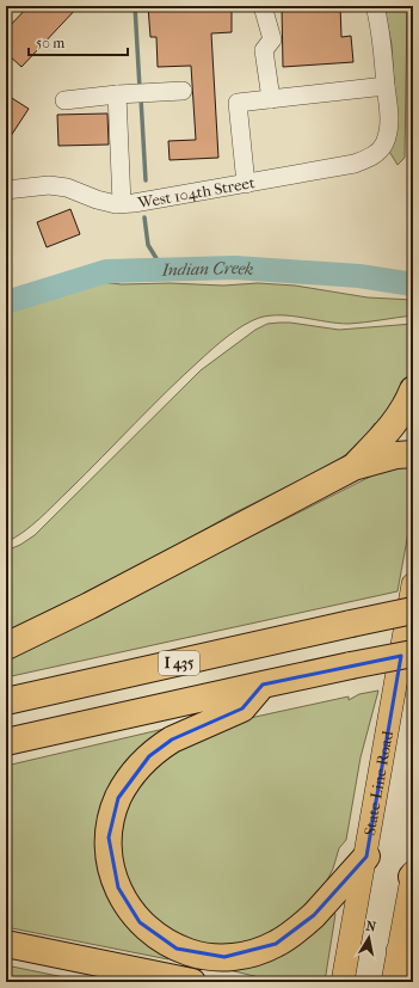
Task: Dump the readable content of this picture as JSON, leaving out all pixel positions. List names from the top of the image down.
{
  "streets": {
    "highway": ["I 435"],
    "main road": ["State Line Road"],
    "street": ["West 104th Street"]
  },
  "water": ["Indian Creek"],
  "scale_bar": "50 m",
  "north": "top"
}
